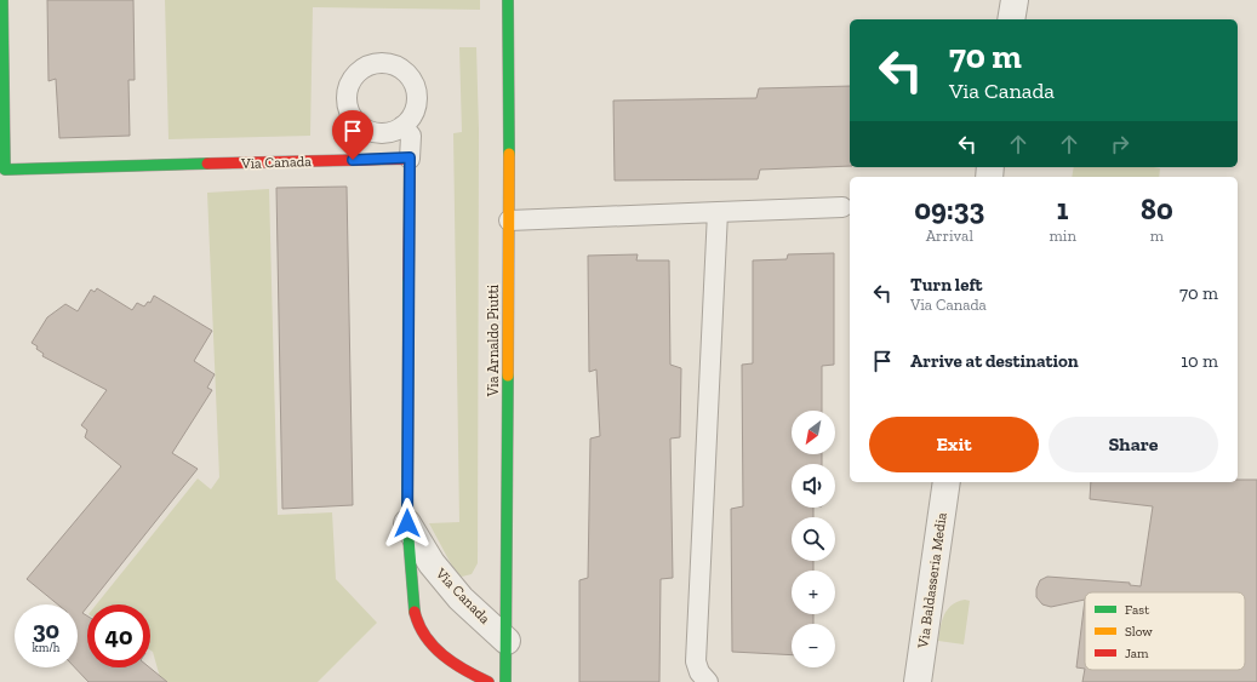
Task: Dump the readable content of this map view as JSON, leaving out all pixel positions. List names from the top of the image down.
{
  "streets": {
    "street": ["Via Canada", "Via Arnaldo Piutti", "Via Baldasseria Media"]
  },
  "crossings": [
    ["Via Canada", "Via Arnaldo Piutti"]
  ],
  "legend": ["Fast", "Slow", "Jam"],
  "north": "bottom left",
  "page": {
    "turn": ["70 m", "Via Canada"],
    "eta": [
      "09:33",
      "Arrival",
      "1",
      "min",
      "80",
      "m"
    ],
    "list": [
      {
        "name": "Turn left",
        "note": "Via Canada",
        "value": "70 m"
      },
      {
        "name": "Arrive at destination",
        "value": "10 m"
      }
    ],
    "buttons": ["Exit", "Share"],
    "map_buttons": ["+", "−"],
    "speed": "30 km/h",
    "limit": "40"
  }
}
